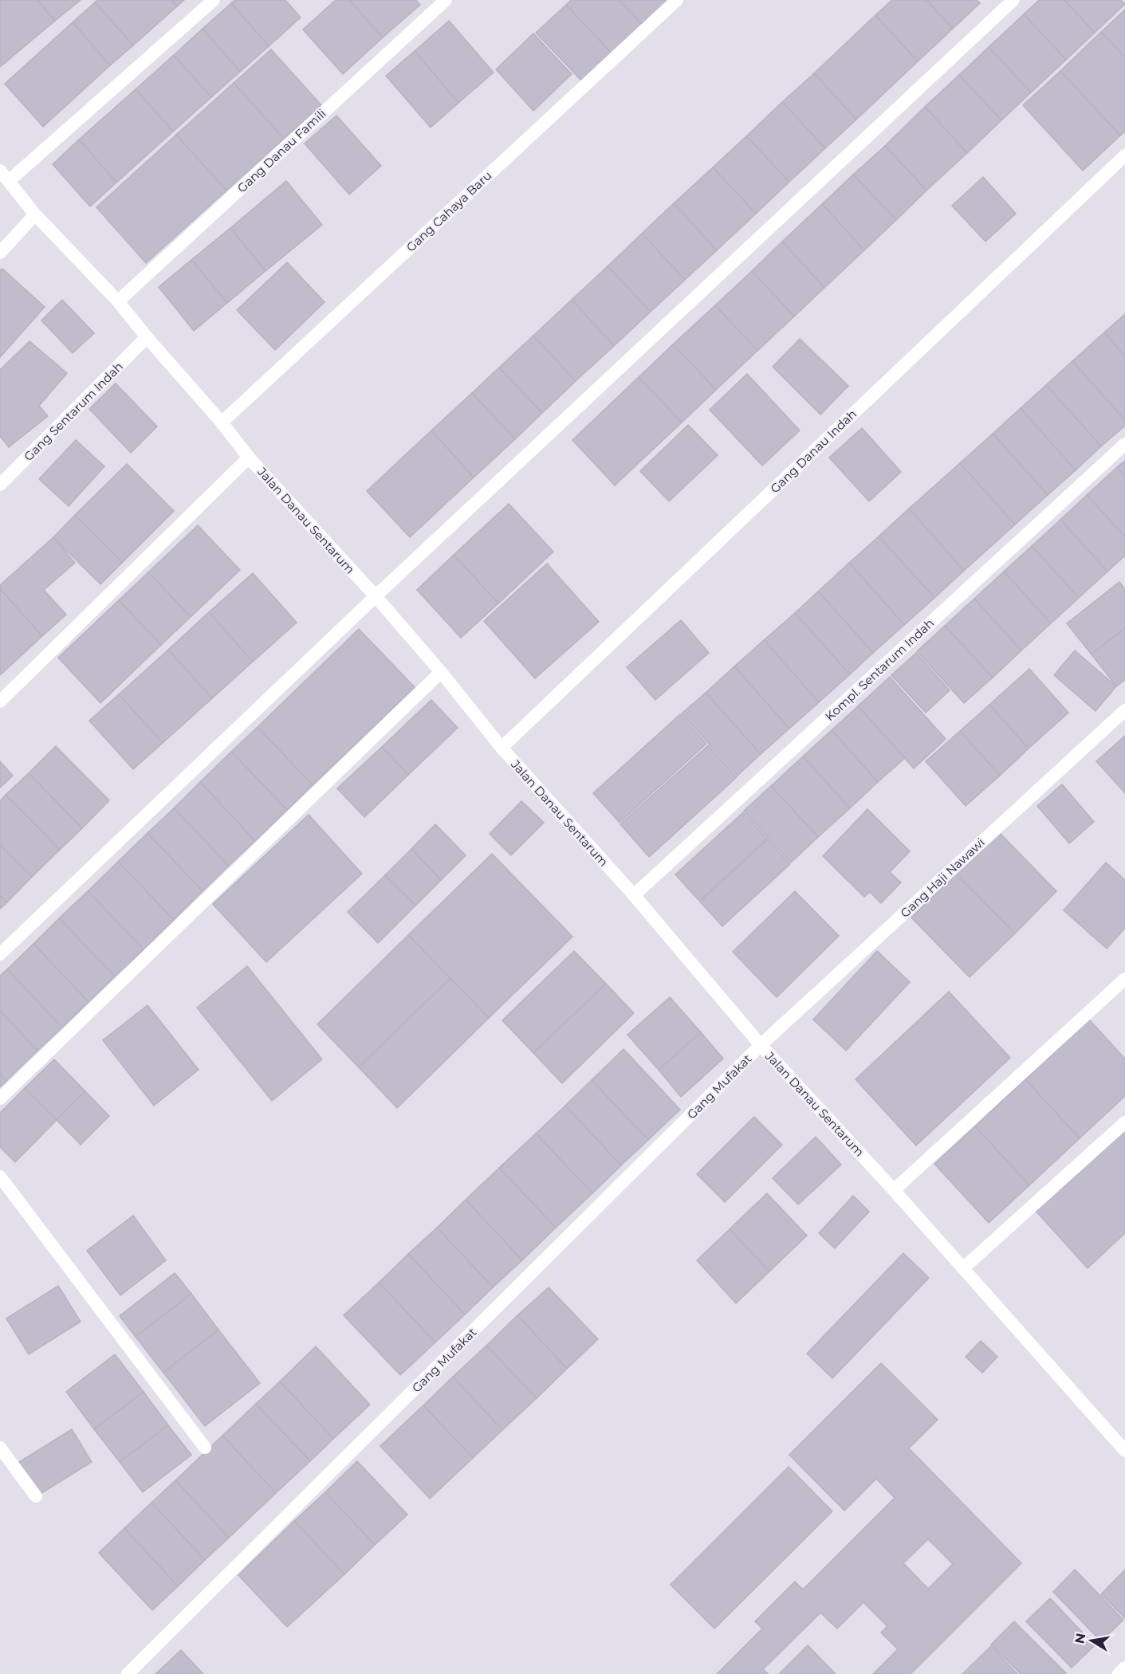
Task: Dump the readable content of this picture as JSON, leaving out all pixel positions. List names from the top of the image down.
{
  "streets": {
    "street": [
      "Gang Danau Famili",
      "Gang Cahaya Baru",
      "Gang Sentarum Indah",
      "Gang Danau Indah",
      "Jalan Danau Sentarum",
      "Kompl. Sentarum Indah",
      "Gang Haji Nawawi",
      "Gang Mufakat"
    ]
  },
  "crossings": [
    ["Gang Danau Famili", "Jalan Danau Sentarum"],
    ["Gang Cahaya Baru", "Jalan Danau Sentarum"],
    ["Gang Sentarum Indah", "Jalan Danau Sentarum"],
    ["Gang Danau Indah", "Jalan Danau Sentarum"],
    ["Jalan Danau Sentarum", "Kompl. Sentarum Indah"],
    ["Jalan Danau Sentarum", "Gang Haji Nawawi"],
    ["Jalan Danau Sentarum", "Gang Mufakat"],
    ["Gang Haji Nawawi", "Gang Mufakat"]
  ],
  "north": "left"
}
